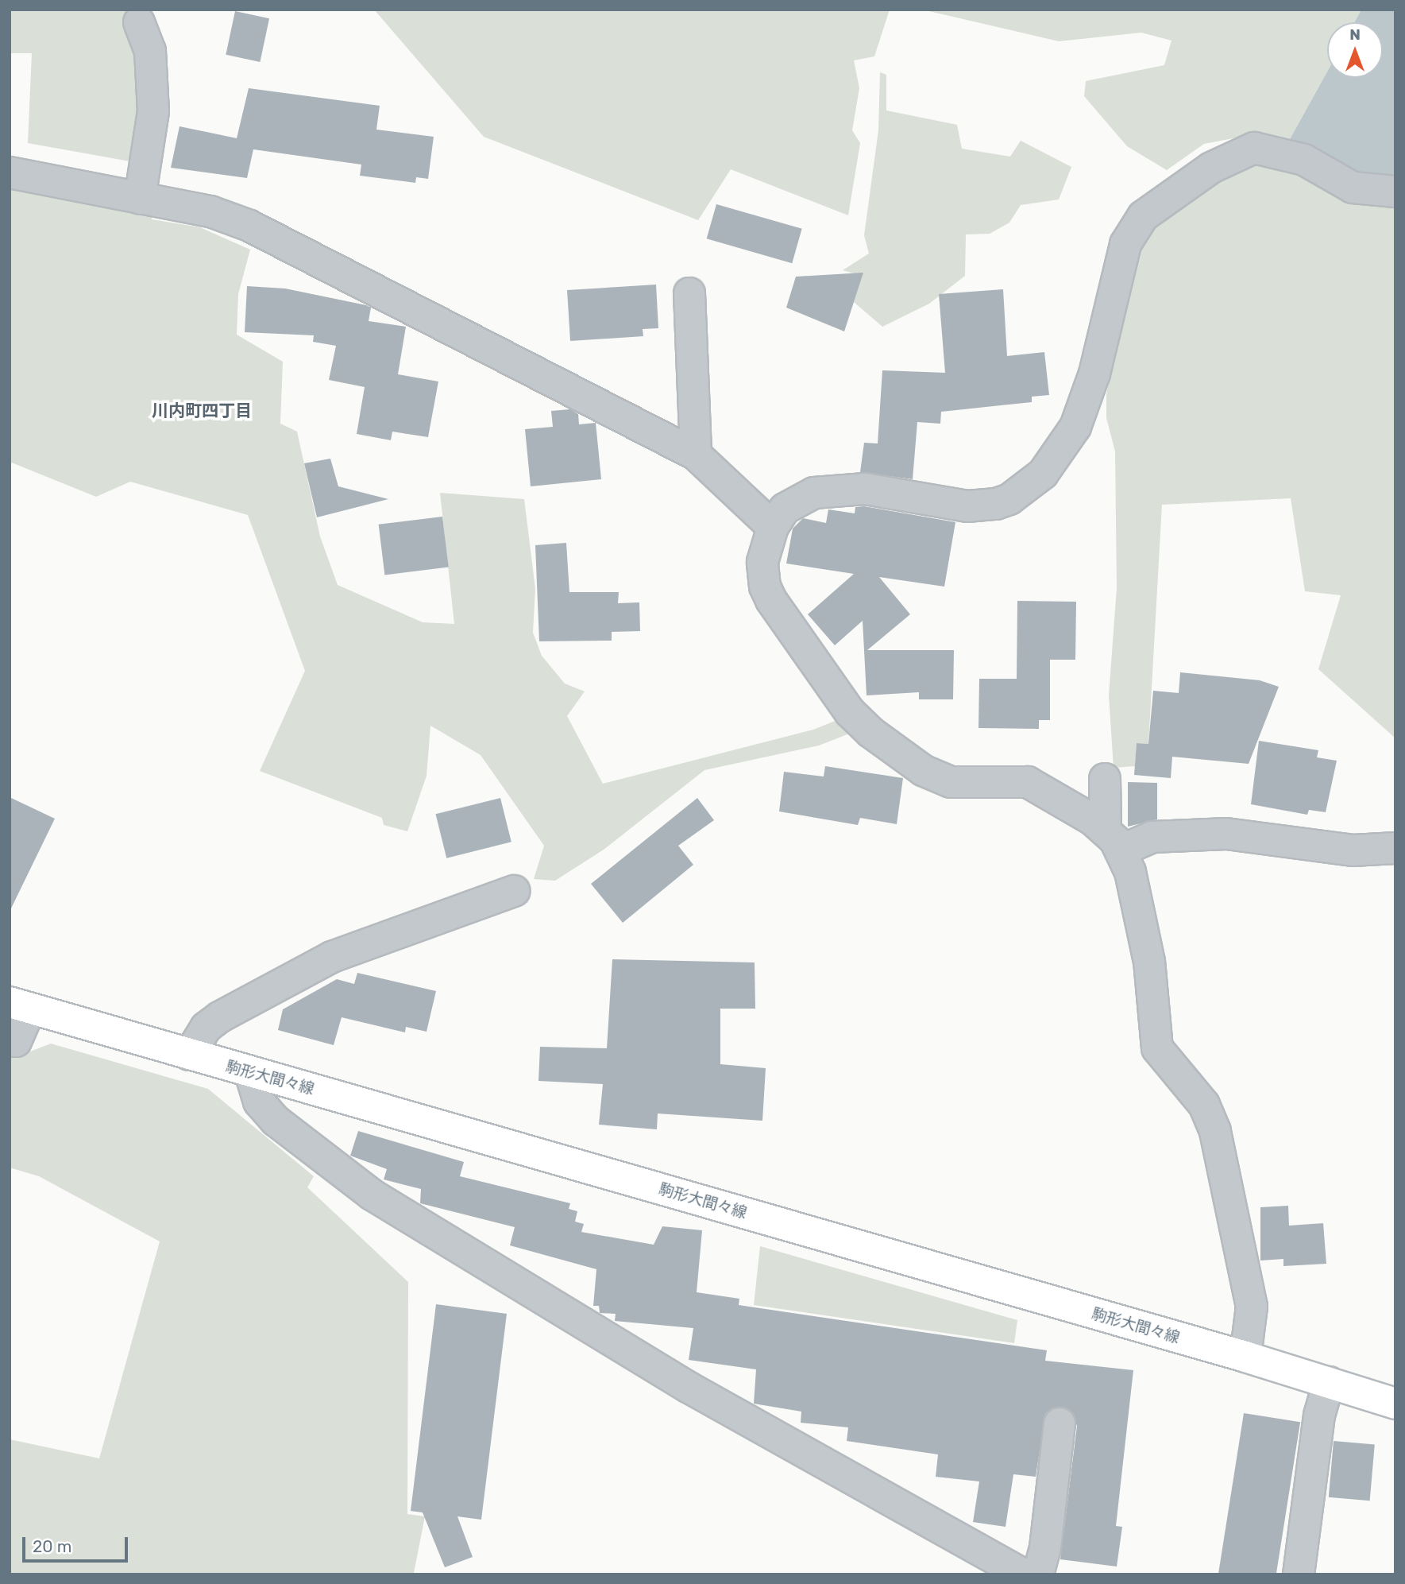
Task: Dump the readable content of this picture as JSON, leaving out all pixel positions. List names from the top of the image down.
{
  "streets": {
    "main road": ["駒形大間々線"]
  },
  "districts": ["川内町四丁目"],
  "scale_bar": "20 m",
  "north": "top"
}
